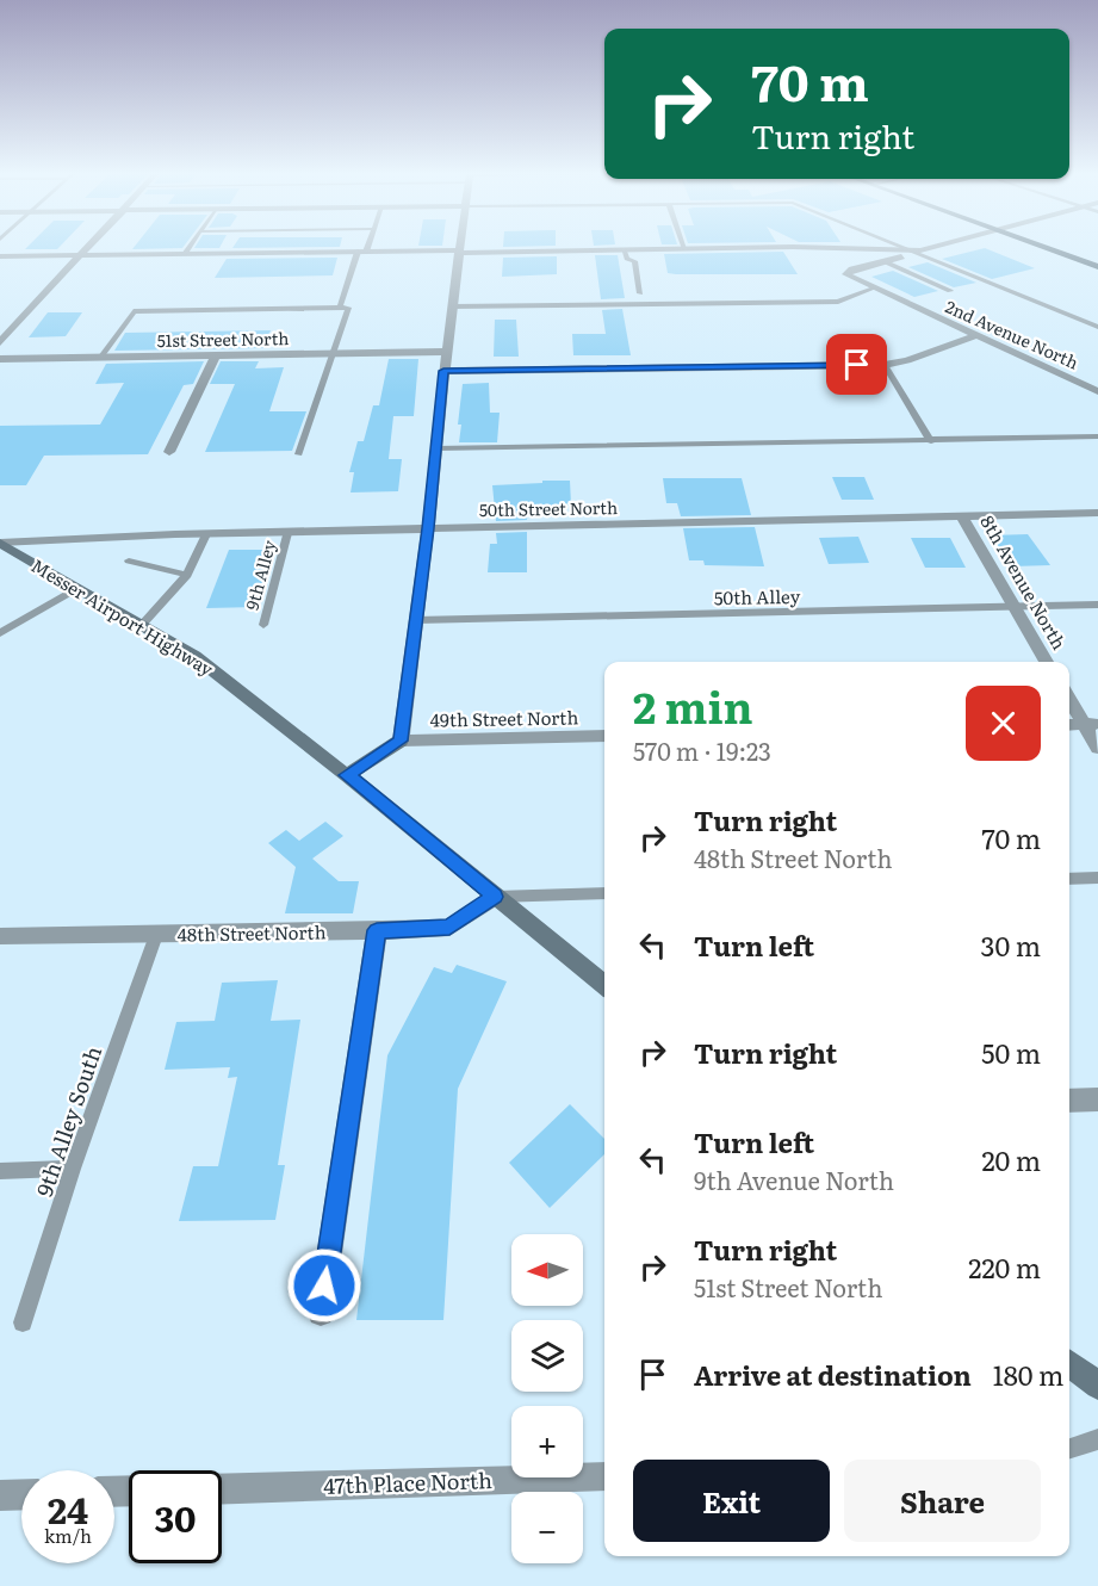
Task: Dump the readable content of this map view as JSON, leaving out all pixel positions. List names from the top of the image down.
{
  "streets": {
    "main road": ["Messer Airport Highway"],
    "street": [
      "2nd Avenue North",
      "51st Street North",
      "50th Street North",
      "8th Avenue North",
      "49th Street North",
      "48th Street North",
      "47th Place North"
    ],
    "lane": ["9th Alley", "50th Alley", "9th Alley South"]
  },
  "crossings": [
    ["50th Street North", "9th Alley"],
    ["50th Street North", "8th Avenue North"],
    ["50th Street North", "Messer Airport Highway"],
    ["8th Avenue North", "50th Alley"],
    ["Messer Airport Highway", "48th Street North"],
    ["48th Street North", "9th Alley South"]
  ],
  "north": "left",
  "page": {
    "turn": ["70 m", "Turn right"],
    "heading": ["2 min", "570 m · 19:23"],
    "list": [
      {
        "name": "Turn right",
        "note": "48th Street North",
        "value": "70 m"
      },
      {
        "name": "Turn left",
        "value": "30 m"
      },
      {
        "name": "Turn right",
        "value": "50 m"
      },
      {
        "name": "Turn left",
        "note": "9th Avenue North",
        "value": "20 m"
      },
      {
        "name": "Turn right",
        "note": "51st Street North",
        "value": "220 m"
      },
      {
        "name": "Arrive at destination",
        "value": "180 m"
      }
    ],
    "map_buttons": ["+", "−"],
    "buttons": ["Exit", "Share"],
    "speed": "24 km/h",
    "limit": "30"
  }
}
